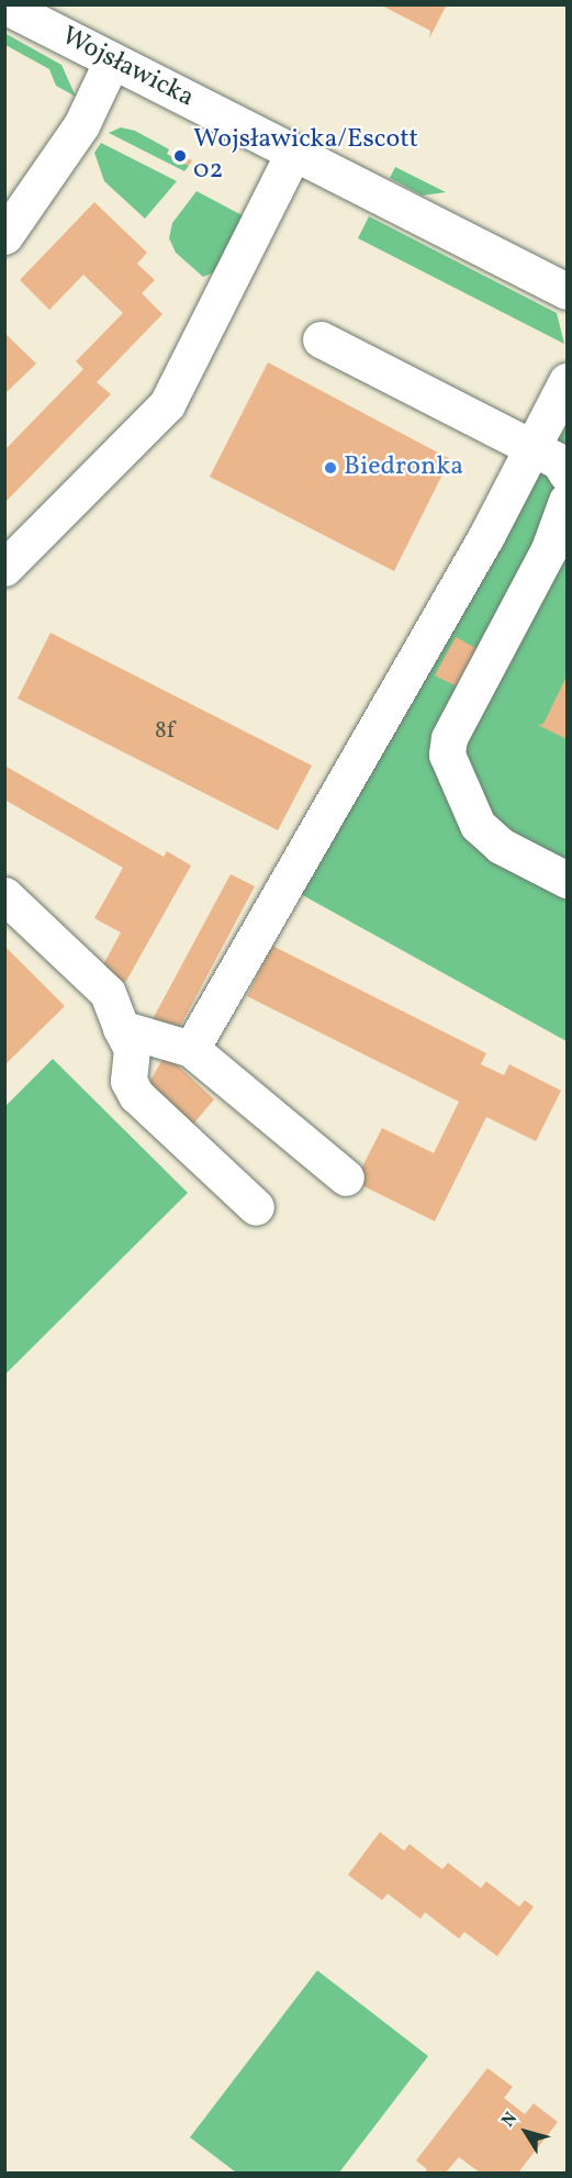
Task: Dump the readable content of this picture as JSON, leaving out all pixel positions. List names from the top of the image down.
{
  "streets": {
    "street": ["Wojsławicka"]
  },
  "places": ["Wojsławicka/Escott 02", "Biedronka"],
  "house_numbers": ["8f"],
  "north": "top left"
}
